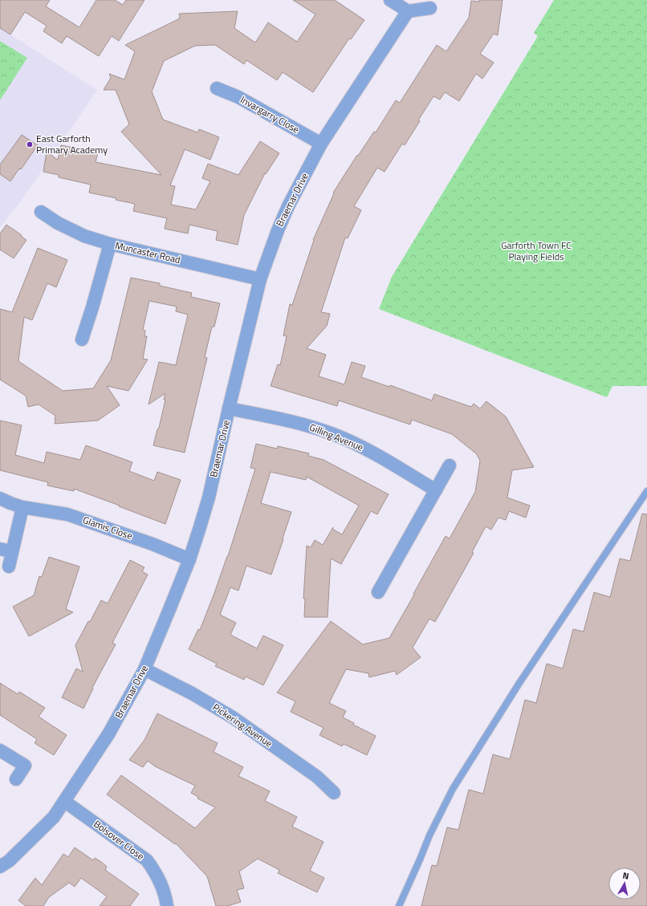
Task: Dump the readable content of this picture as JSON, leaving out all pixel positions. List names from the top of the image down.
{
  "streets": {
    "street": [
      "Invargarry Close",
      "Braemar Drive",
      "Muncaster Road",
      "Gilling Avenue",
      "Glamis Close",
      "Pickering Avenue",
      "Bolsover Close"
    ]
  },
  "crossings": [
    ["Invargarry Close", "Braemar Drive"],
    ["Braemar Drive", "Muncaster Road"],
    ["Braemar Drive", "Gilling Avenue"],
    ["Braemar Drive", "Glamis Close"],
    ["Braemar Drive", "Pickering Avenue"],
    ["Braemar Drive", "Bolsover Close"]
  ],
  "parks": ["Garforth Town FC Playing Fields"],
  "places": ["East Garforth Primary Academy"],
  "north": "top"
}
